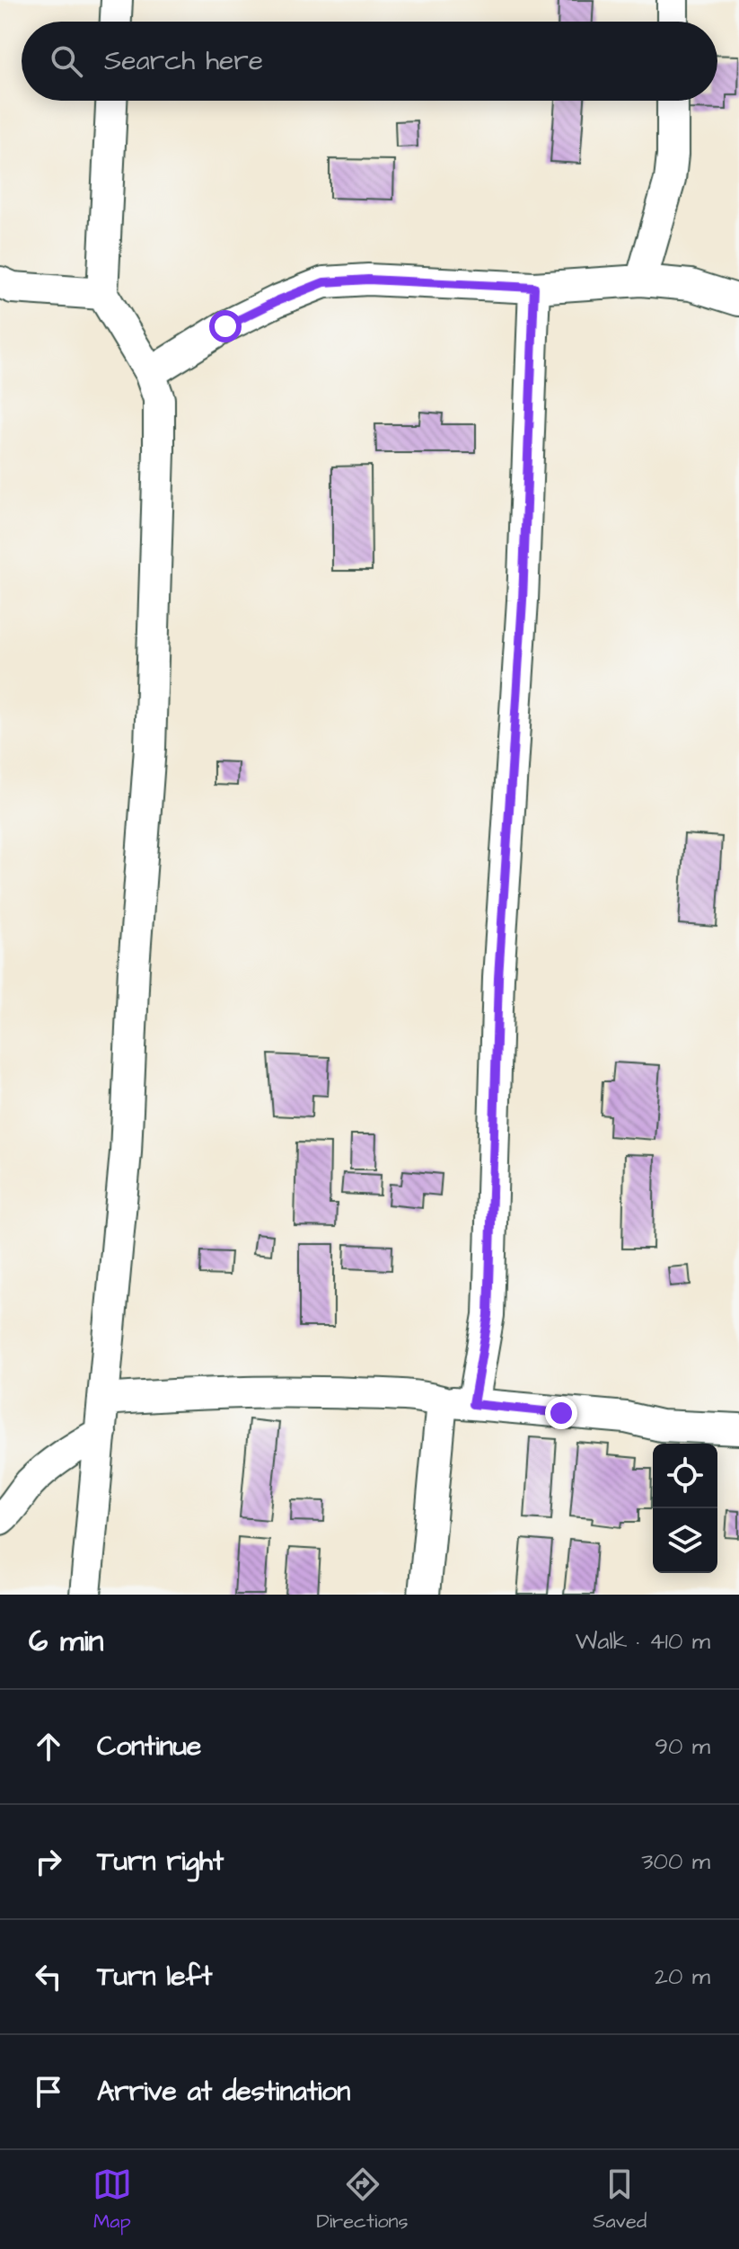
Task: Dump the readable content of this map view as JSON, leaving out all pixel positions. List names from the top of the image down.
{
  "page": {
    "search": "Search here",
    "heading": ["6 min", "Walk · 410 m"],
    "list": [
      ["Continue", "90 m"],
      ["Turn right", "300 m"],
      ["Turn left", "20 m"],
      "Arrive at destination"
    ],
    "nav": ["Map", "Directions", "Saved"]
  }
}
